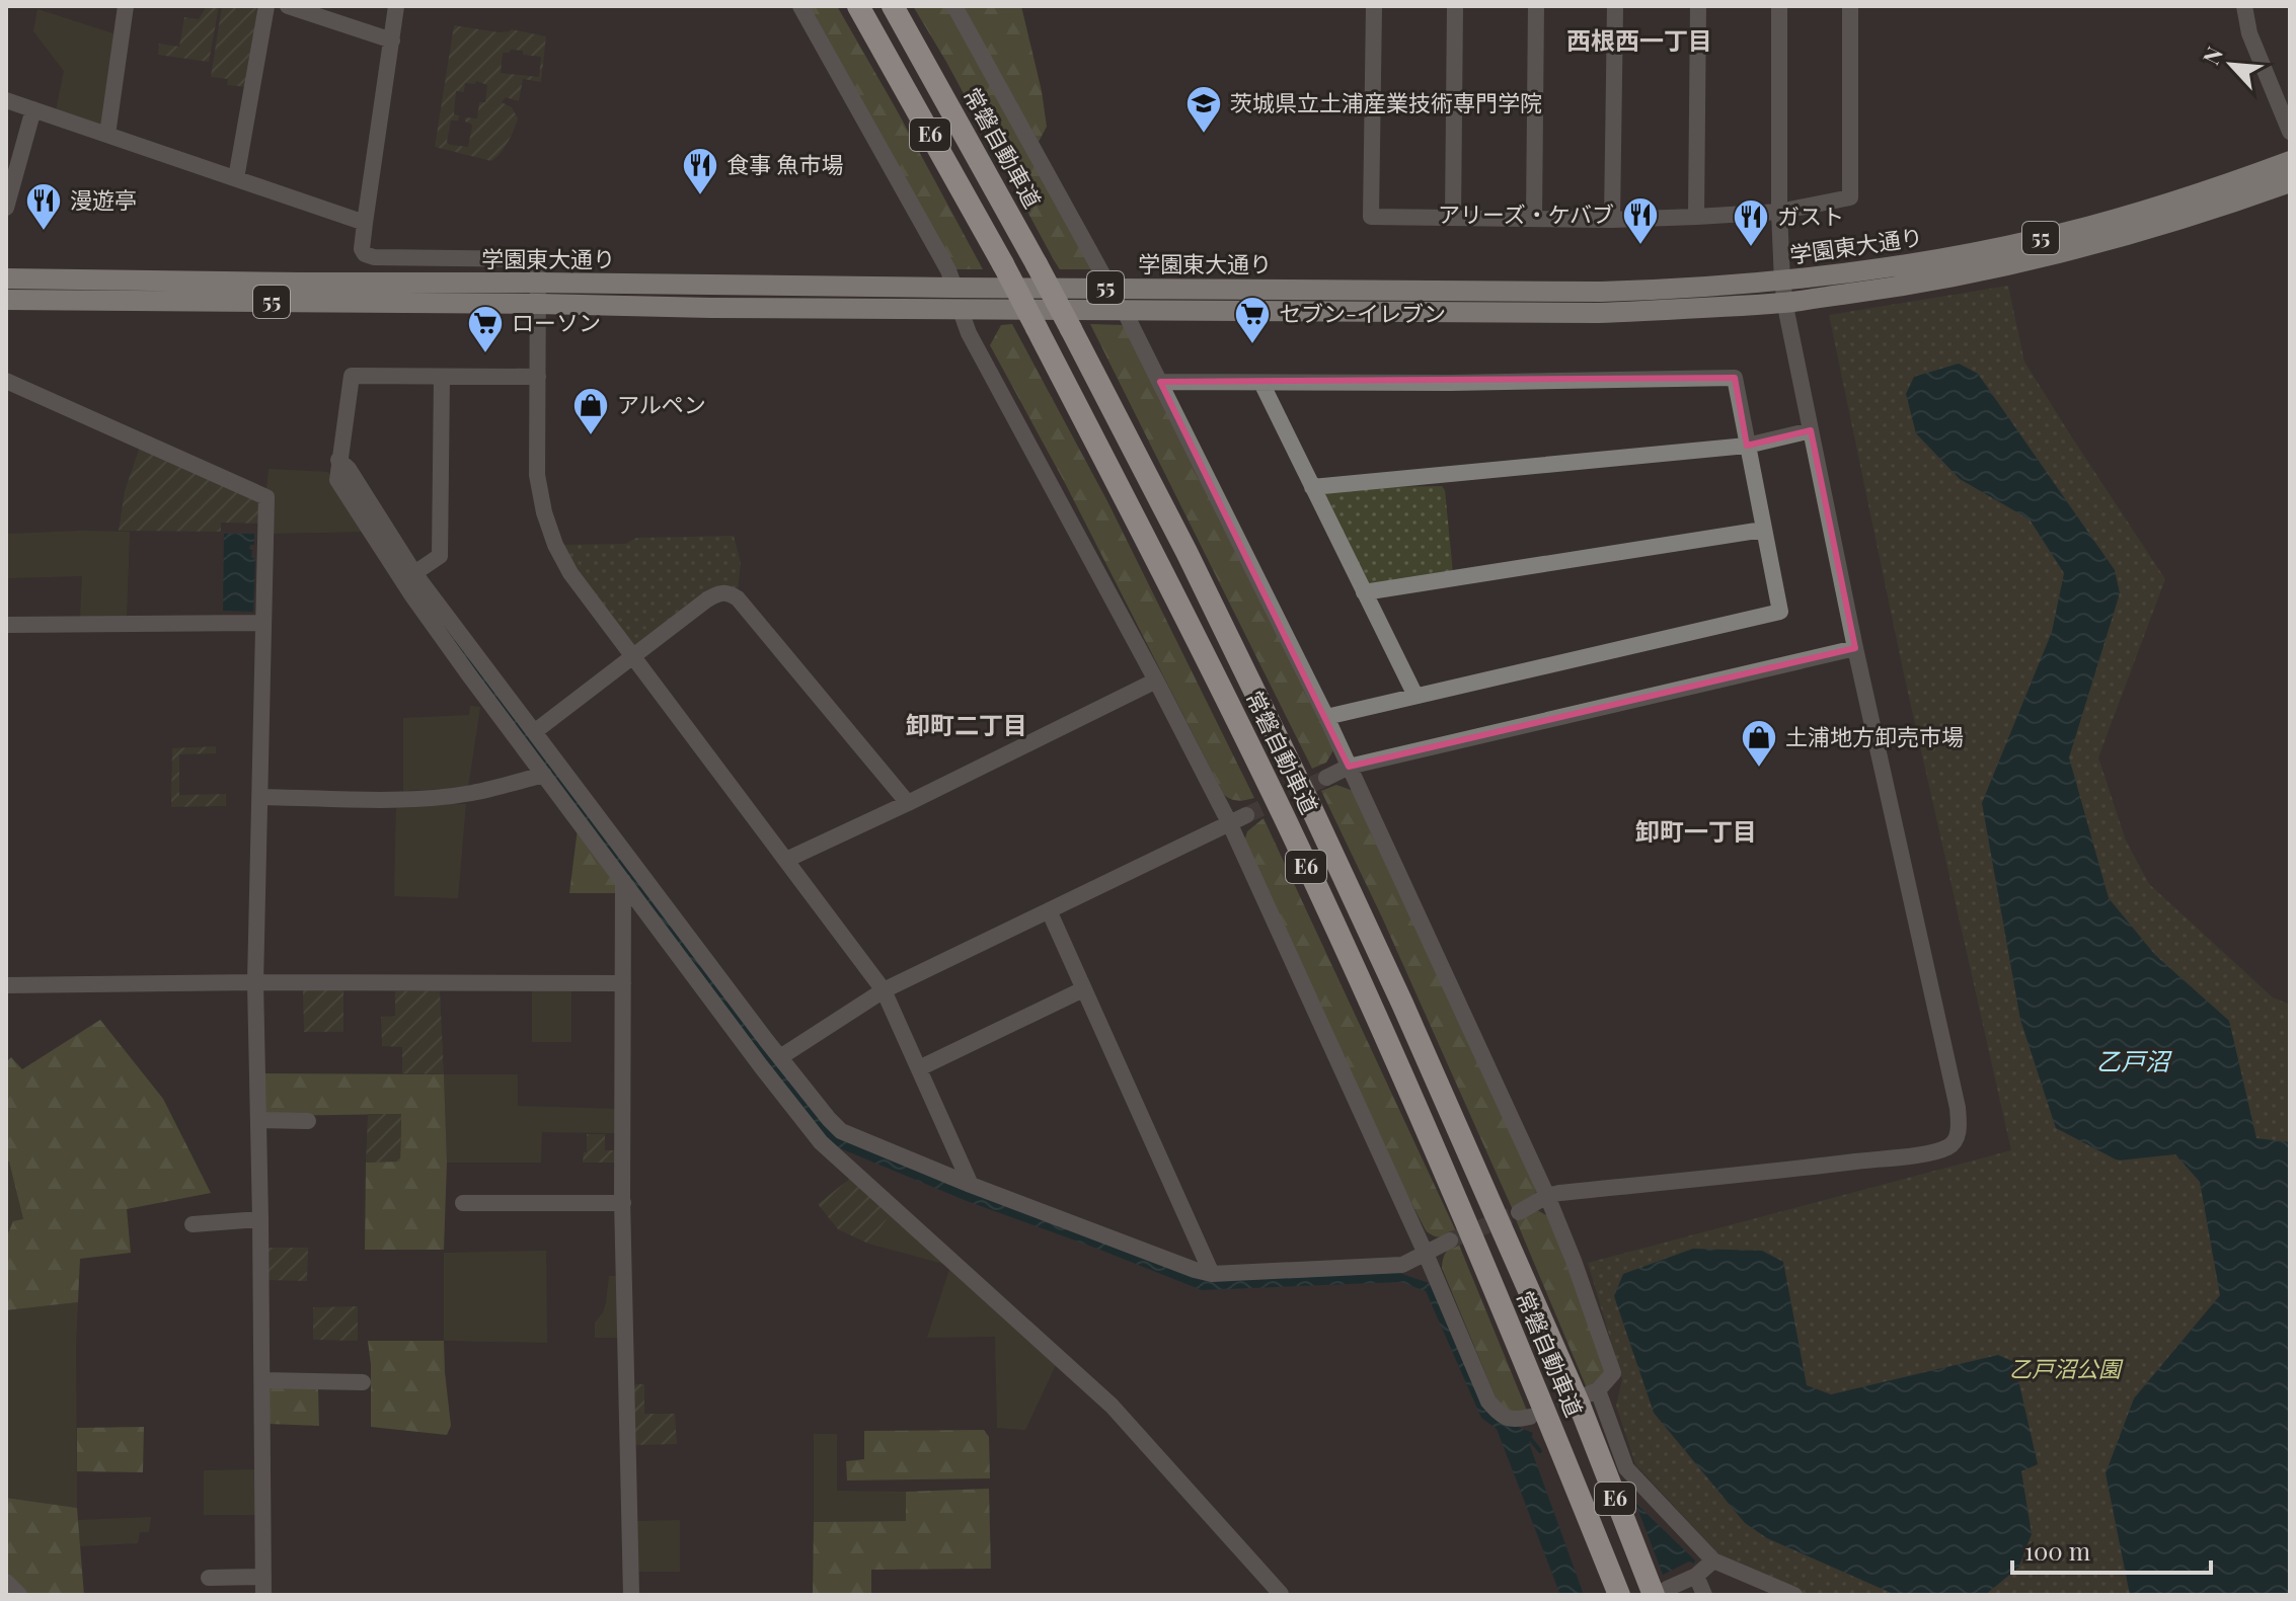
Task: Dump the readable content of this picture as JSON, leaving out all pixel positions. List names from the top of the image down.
{
  "streets": {
    "highway": ["E6", "常磐自動車道"],
    "main road": ["55", "学園東大通り"]
  },
  "districts": ["西根西一丁目", "卸町二丁目", "卸町一丁目"],
  "water": ["乙戸沼"],
  "parks": ["乙戸沼公園"],
  "places": {
    "school or university": ["茨城県立土浦産業技術専門学院"],
    "restaurant": [
      "食事 魚市場",
      "漫遊亭",
      "アリーズ・ケバブ",
      "ガスト"
    ],
    "supermarket": ["セブン-イレブン", "ローソン"],
    "shop": ["アルペン", "土浦地方卸売市場"]
  },
  "scale_bar": "100 m",
  "north": "top left"
}
